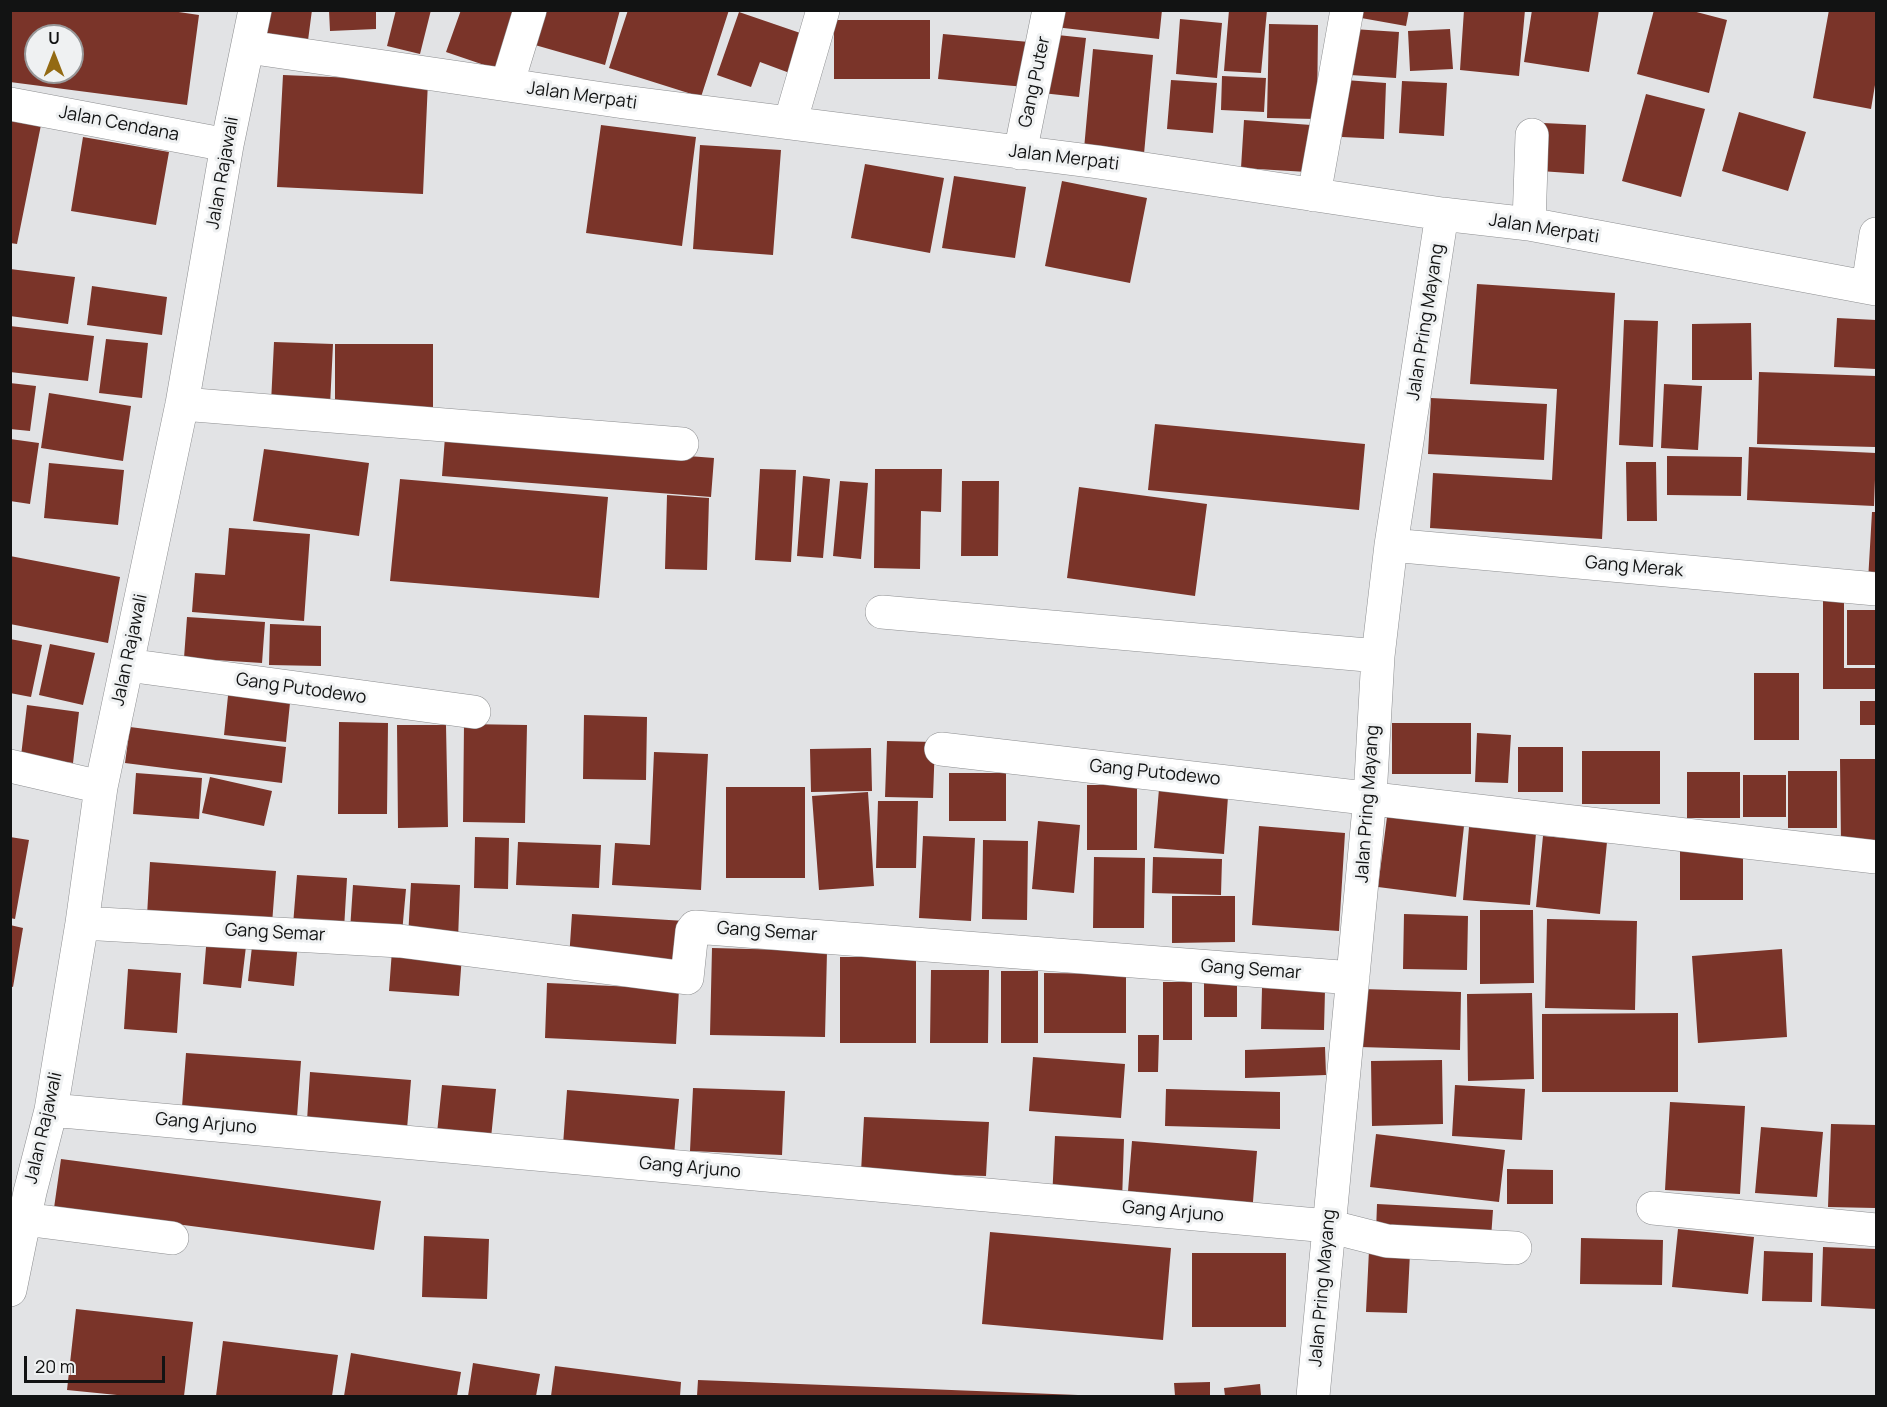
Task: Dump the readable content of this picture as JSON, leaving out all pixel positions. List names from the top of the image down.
{
  "streets": {
    "street": [
      "Gang Puter",
      "Jalan Merpati",
      "Jalan Cendana",
      "Jalan Rajawali",
      "Jalan Pring Mayang",
      "Gang Merak",
      "Gang Putodewo",
      "Gang Semar",
      "Gang Arjuno"
    ]
  },
  "crossings": [
    ["Gang Puter", "Jalan Merpati"],
    ["Jalan Merpati", "Jalan Rajawali"],
    ["Jalan Merpati", "Jalan Pring Mayang"],
    ["Jalan Cendana", "Jalan Rajawali"],
    ["Jalan Rajawali", "Gang Putodewo"],
    ["Jalan Rajawali", "Gang Semar"],
    ["Jalan Rajawali", "Gang Arjuno"],
    ["Jalan Pring Mayang", "Gang Merak"],
    ["Jalan Pring Mayang", "Gang Putodewo"],
    ["Jalan Pring Mayang", "Gang Semar"],
    ["Jalan Pring Mayang", "Gang Arjuno"]
  ],
  "scale_bar": "20 m",
  "north": "top"
}
